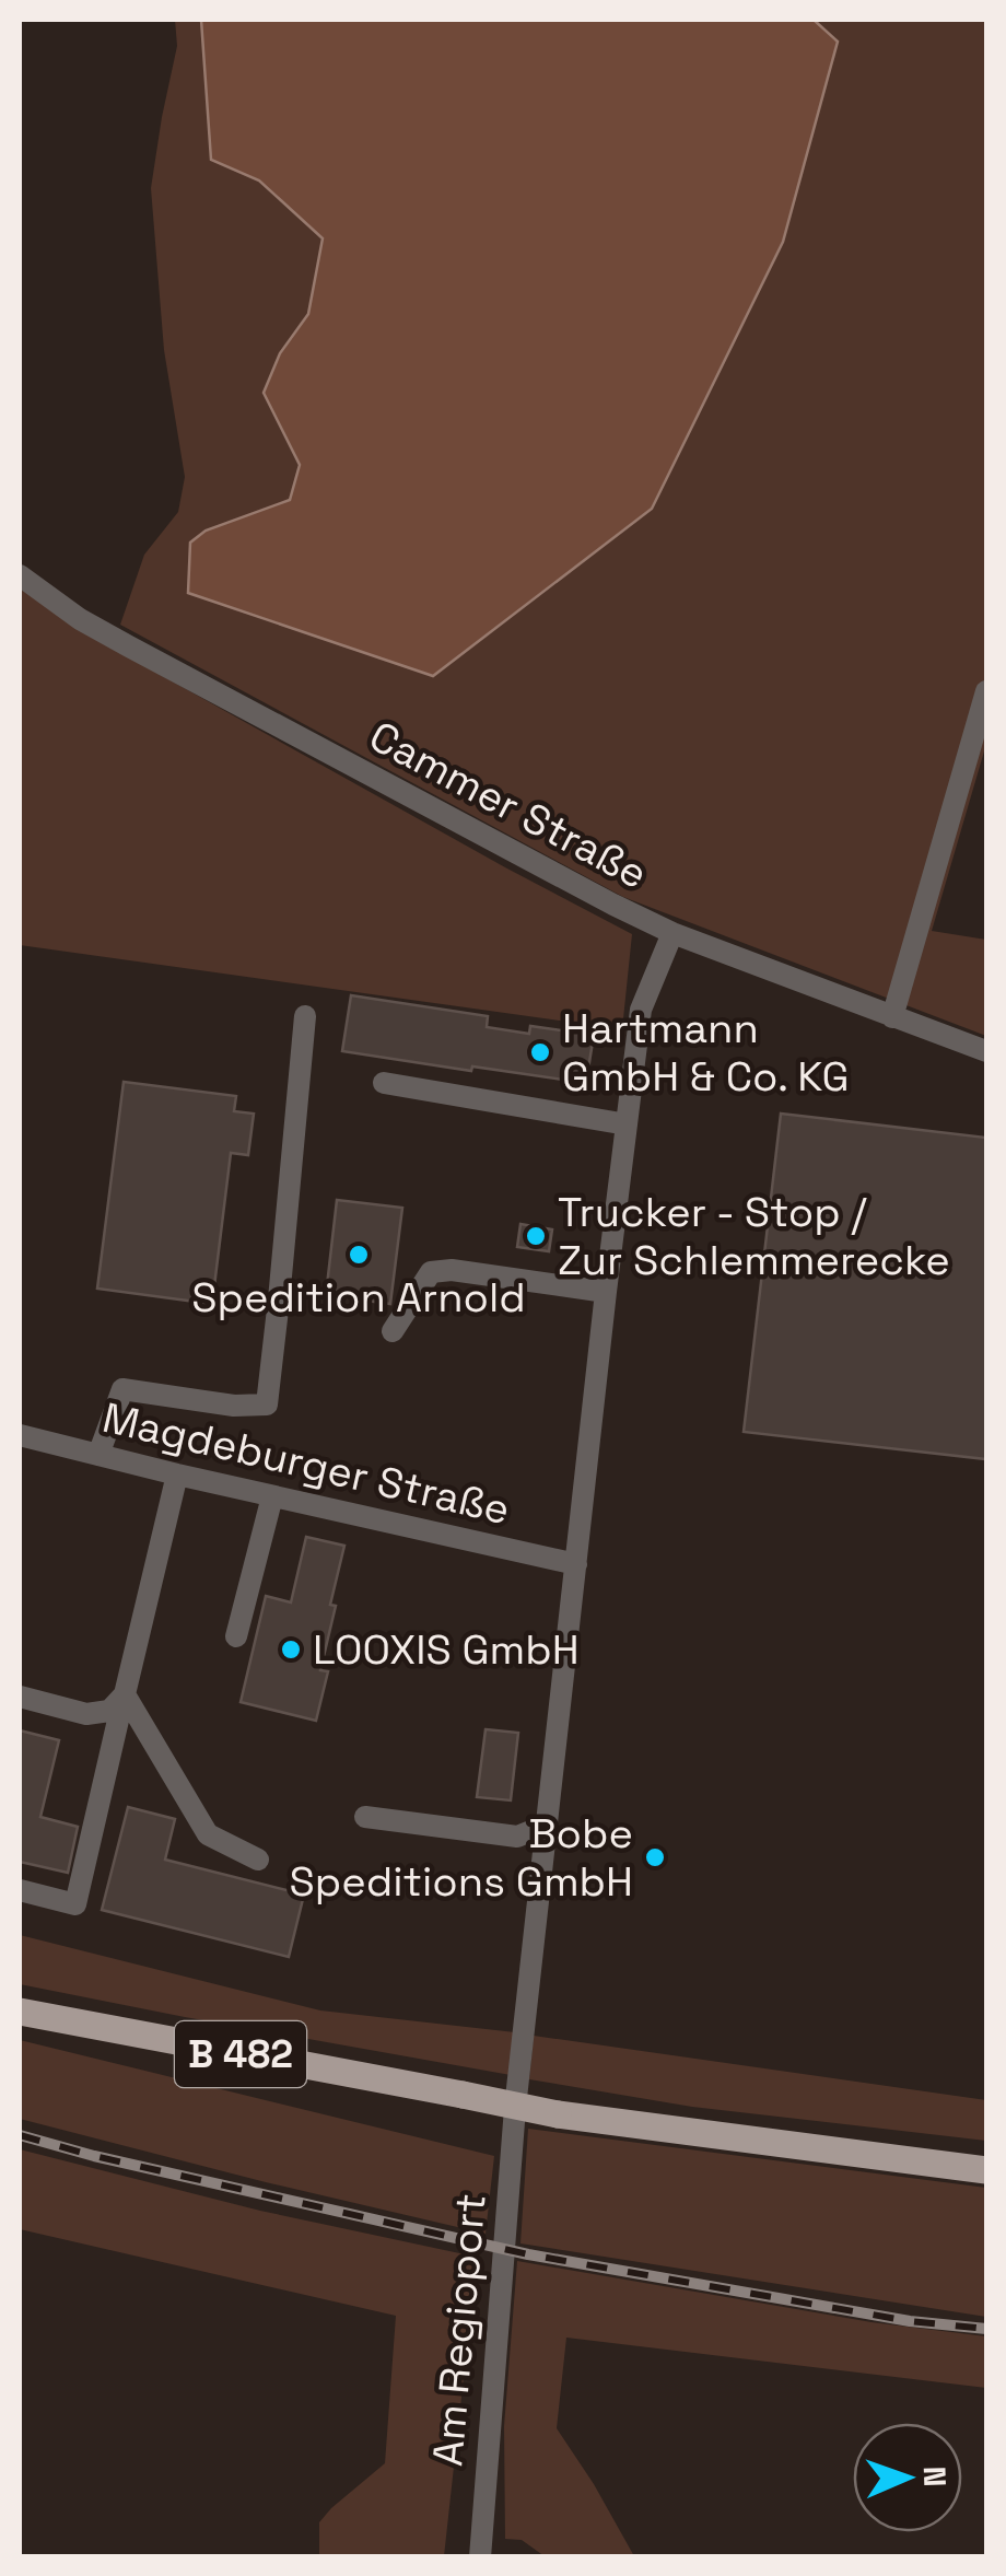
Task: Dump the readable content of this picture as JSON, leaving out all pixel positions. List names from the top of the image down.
{
  "streets": {
    "main road": ["B 482"],
    "street": ["Cammer Straße", "Magdeburger Straße", "Am Regioport"]
  },
  "places": [
    "Hartmann GmbH & Co. KG",
    "Trucker - Stop / Zur Schlemmerecke",
    "Spedition Arnold",
    "LOOXIS GmbH",
    "Bobe Speditions GmbH"
  ],
  "north": "right"
}
